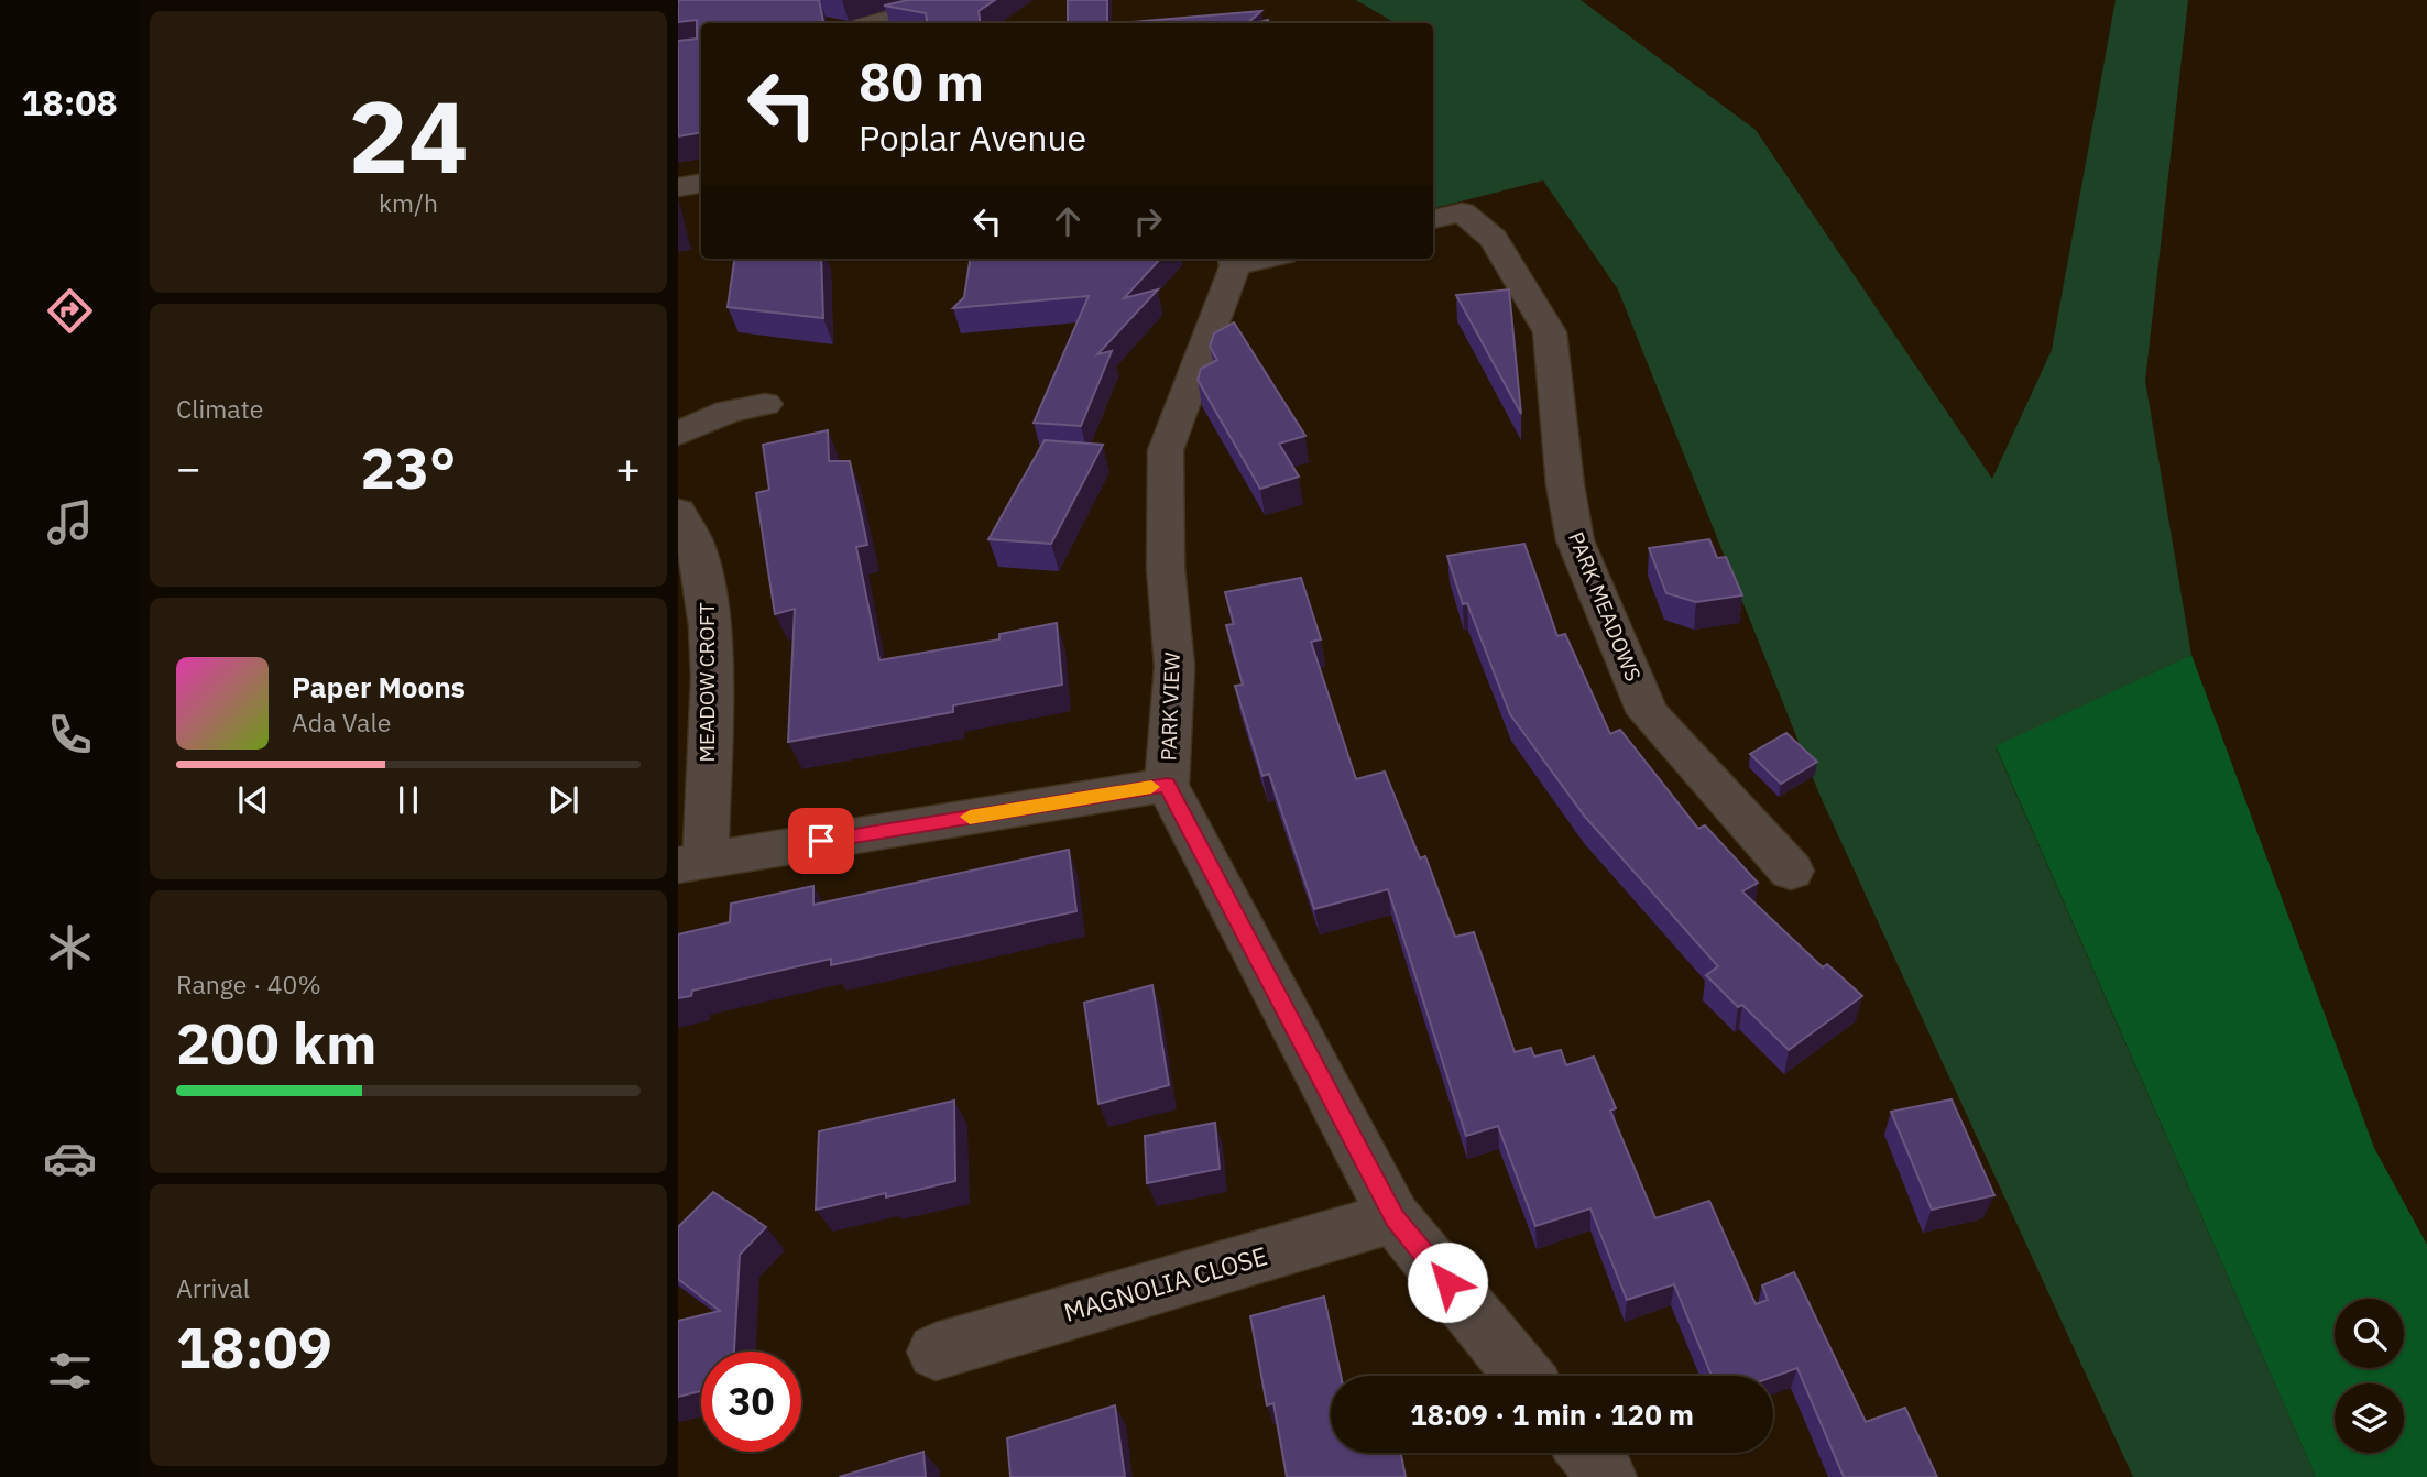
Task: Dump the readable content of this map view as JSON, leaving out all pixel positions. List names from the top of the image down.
{
  "streets": {
    "street": [
      "PARK MEADOWS",
      "MEADOW CROFT",
      "PARK VIEW",
      "MAGNOLIA CLOSE"
    ]
  },
  "crossings": [
    ["PARK VIEW", "MAGNOLIA CLOSE"]
  ],
  "page": {
    "tabs": "18:08",
    "tile": [
      ["24", "km/h"],
      "Climate",
      ["Range · 40%", "200 km"],
      ["Arrival", "18:09"]
    ],
    "turn": ["80 m", "Poplar Avenue"],
    "heat": ["−", "23°", "+"],
    "song": ["Paper Moons", "Ada Vale"],
    "limit": "30",
    "trip": "18:09 · 1 min · 120 m"
  }
}
